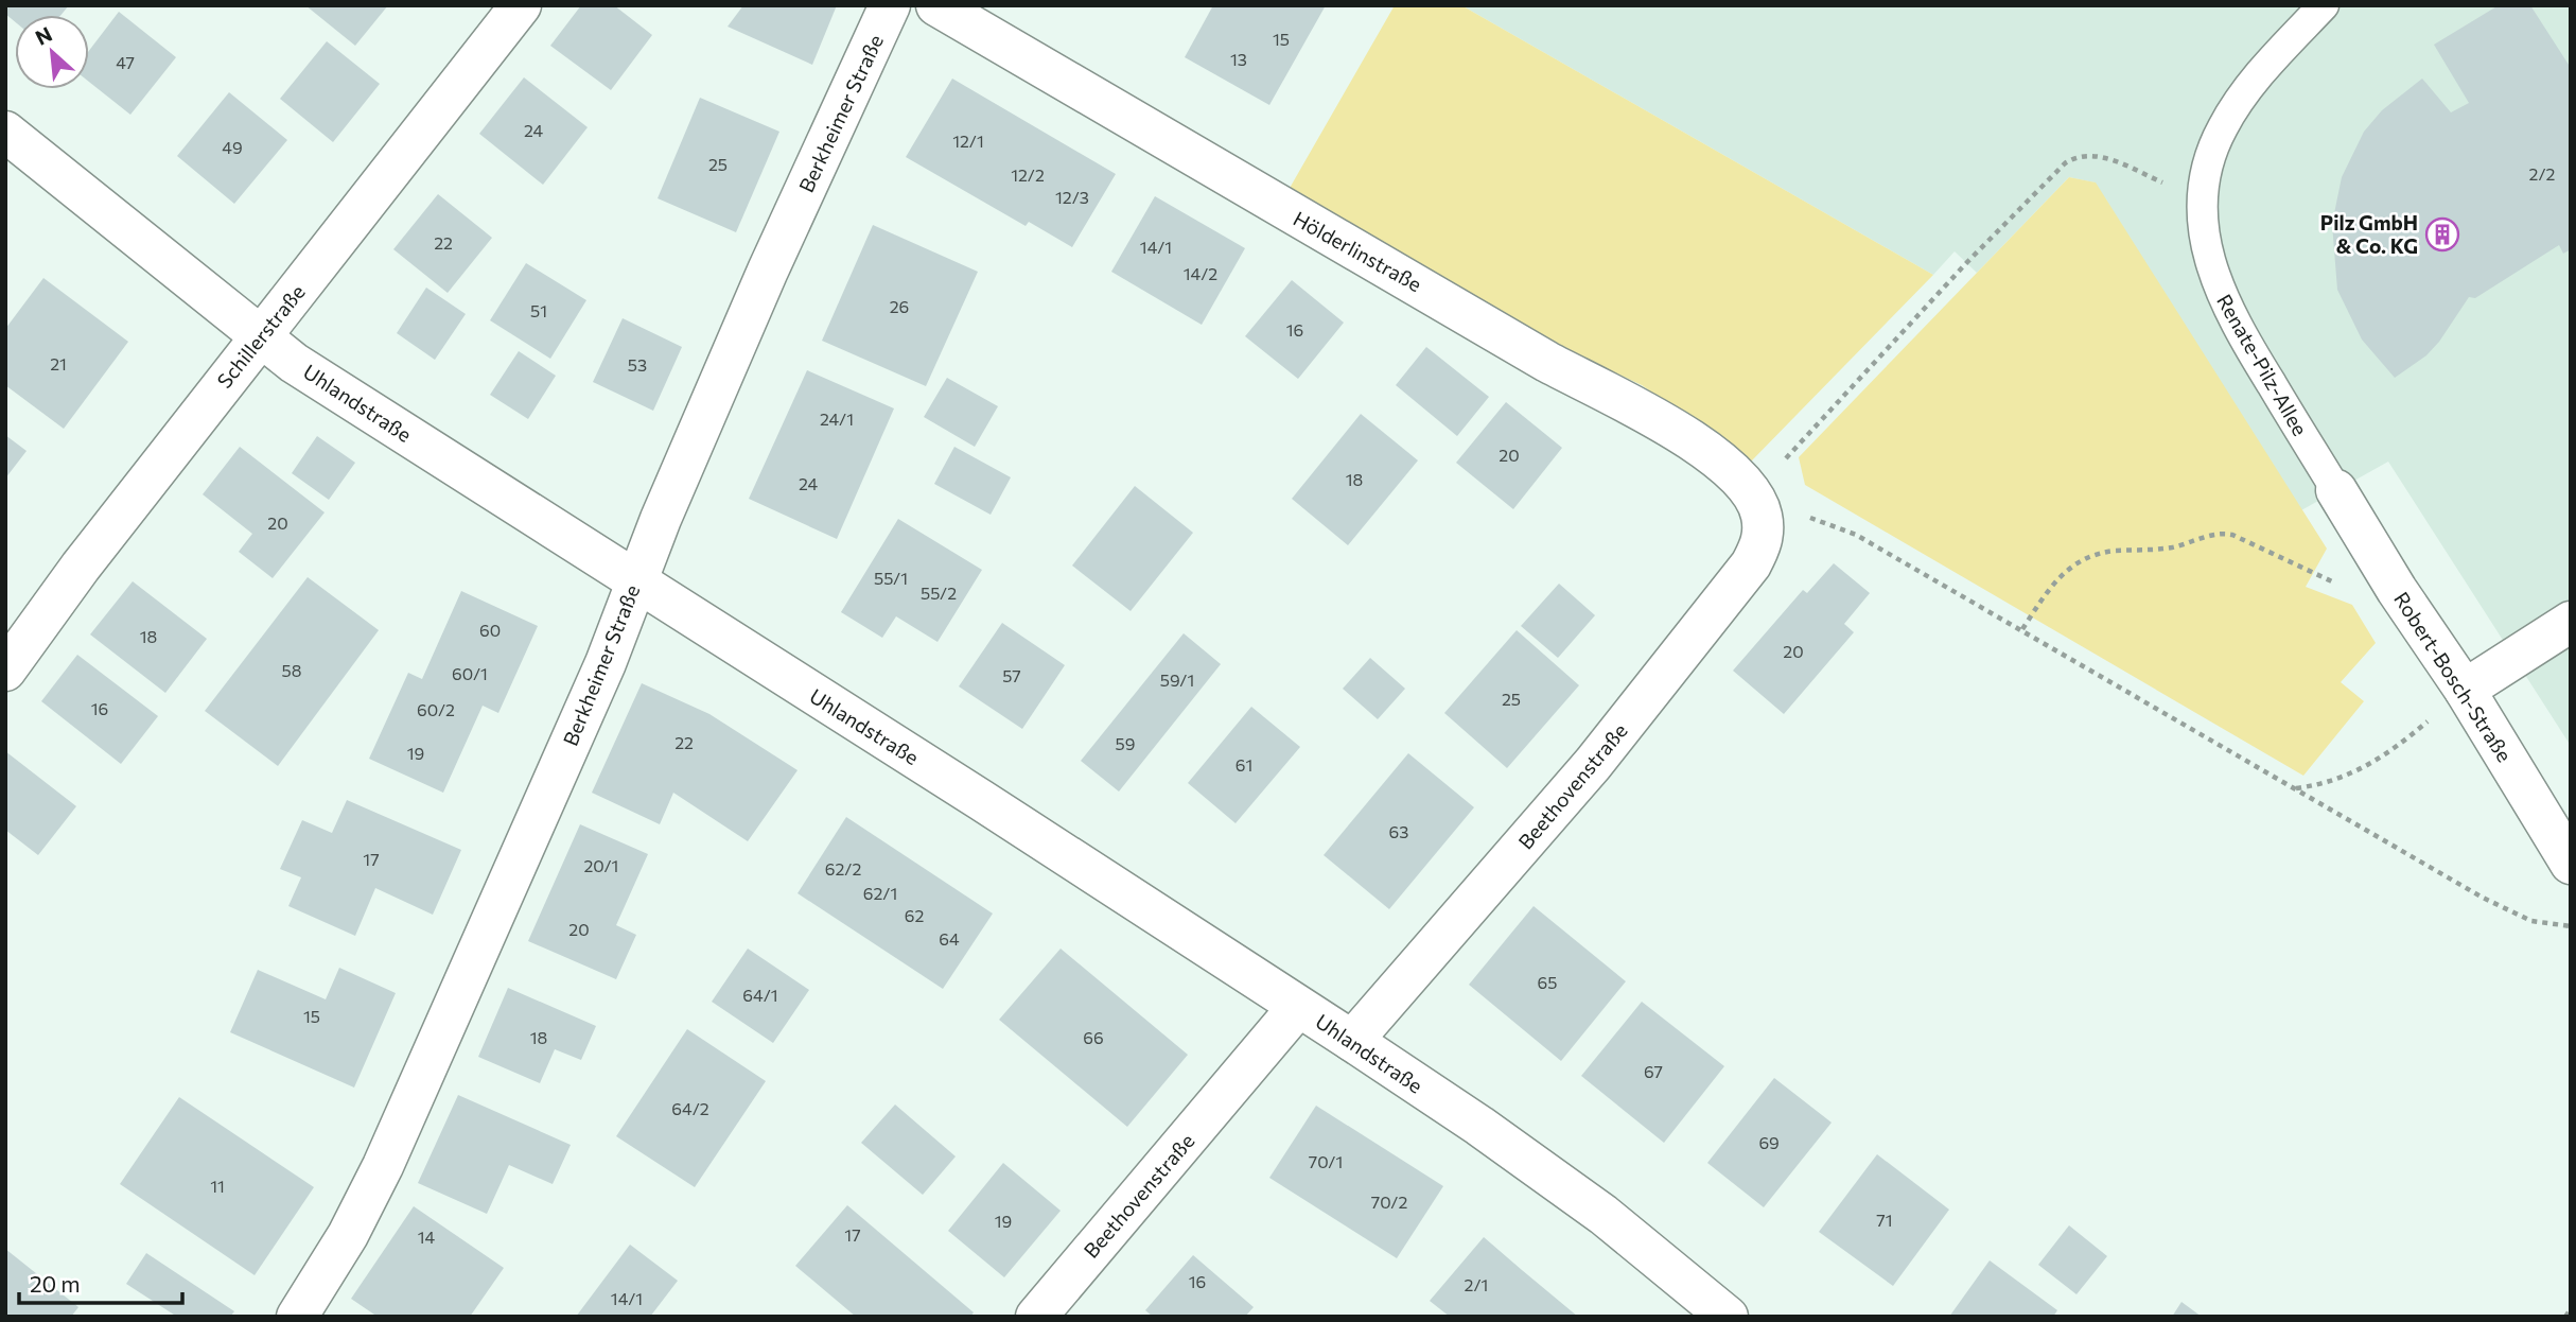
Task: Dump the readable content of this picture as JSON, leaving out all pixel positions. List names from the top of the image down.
{
  "streets": {
    "street": [
      "Berkheimer Straße",
      "Hölderlinstraße",
      "Schillerstraße",
      "Uhlandstraße",
      "Robert-Bosch-Straße",
      "Beethovenstraße"
    ],
    "lane": ["Renate-Pilz-Allee"]
  },
  "crossings": [
    ["Berkheimer Straße", "Uhlandstraße"],
    ["Hölderlinstraße", "Beethovenstraße"],
    ["Schillerstraße", "Uhlandstraße"],
    ["Renate-Pilz-Allee", "Robert-Bosch-Straße"],
    ["Uhlandstraße", "Beethovenstraße"]
  ],
  "places": {
    "building": ["Pilz GmbH & Co. KG"]
  },
  "house_numbers": [
    "15",
    "13",
    "47",
    "24",
    "12/1",
    "49",
    "25",
    "2/2",
    "12/2",
    "12/3",
    "22",
    "14/1",
    "14/2",
    "26",
    "51",
    "16",
    "21",
    "53",
    "24/1",
    "20",
    "18",
    "24",
    "20",
    "55/1",
    "55/2",
    "60",
    "18",
    "20",
    "58",
    "60/1",
    "57",
    "59/1",
    "25",
    "16",
    "60/2",
    "22",
    "59",
    "19",
    "61",
    "63",
    "17",
    "20/1",
    "62/2",
    "62/1",
    "62",
    "20",
    "64",
    "65",
    "64/1",
    "15",
    "18",
    "66",
    "67",
    "64/2",
    "69",
    "70/1",
    "11",
    "70/2",
    "71",
    "19",
    "17",
    "14",
    "16",
    "2/1",
    "14/1"
  ],
  "scale_bar": "20 m",
  "north": "top left"
}
